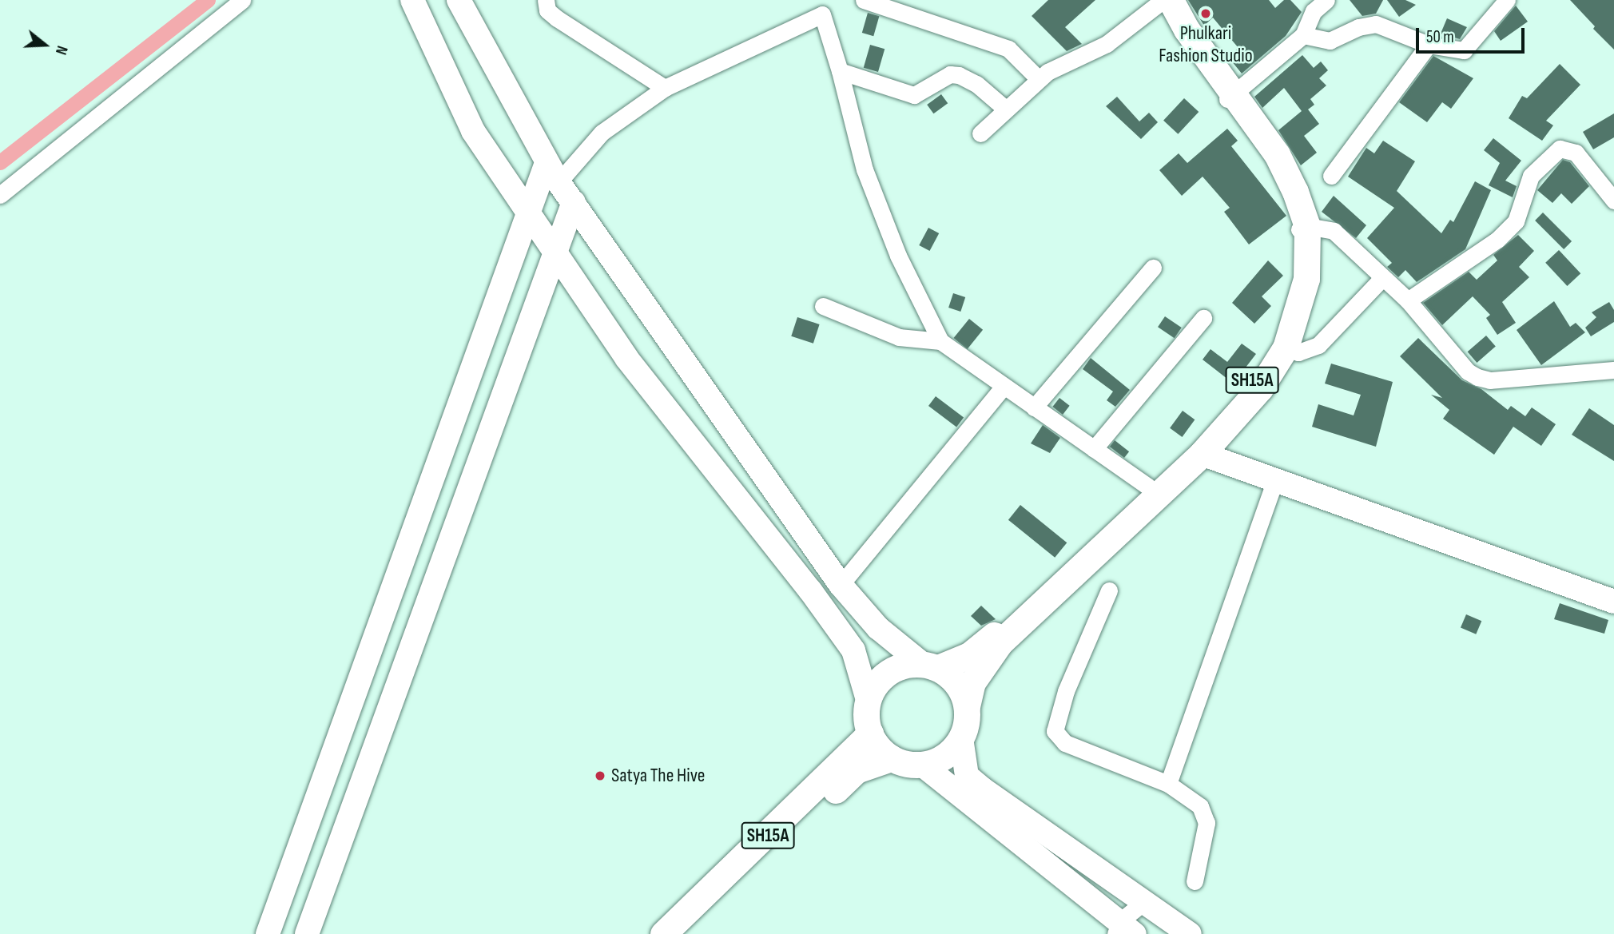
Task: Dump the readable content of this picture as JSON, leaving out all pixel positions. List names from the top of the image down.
{
  "streets": {
    "main road": ["SH15A"]
  },
  "places": ["Phulkari Fashion Studio", "Satya The Hive"],
  "scale_bar": "50 m",
  "north": "right"
}
